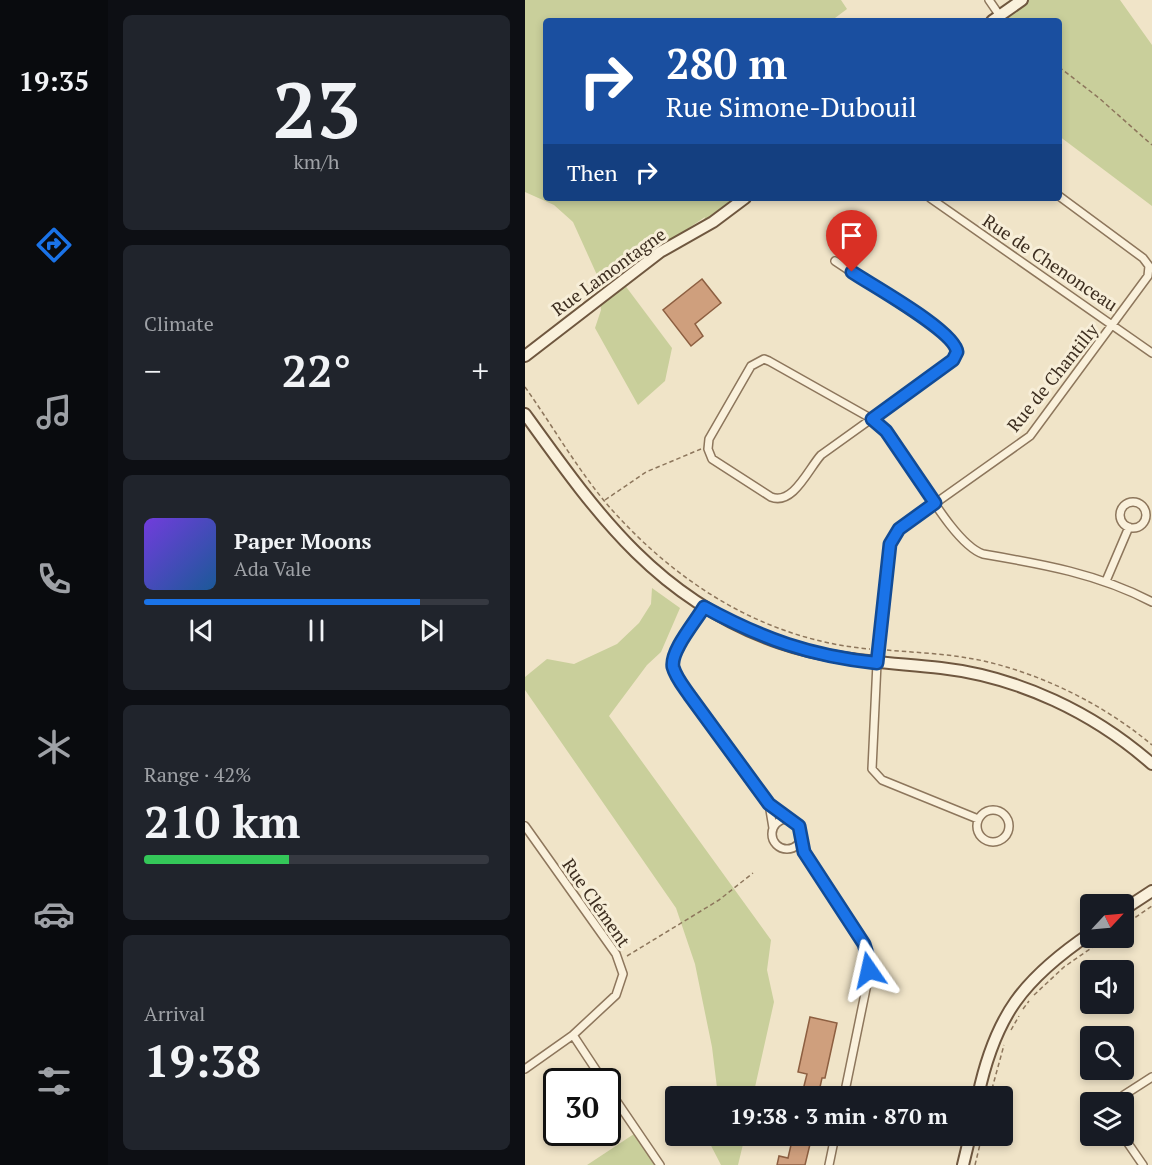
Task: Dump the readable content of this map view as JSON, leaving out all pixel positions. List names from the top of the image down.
{
  "streets": {
    "street": [
      "Rue de Chenonceau",
      "Rue Lamontagne",
      "Rue de Chantilly",
      "Rue Clément"
    ]
  },
  "crossings": [
    ["Rue de Chenonceau", "Rue de Chantilly"]
  ],
  "north": "top right",
  "page": {
    "tabs": "19:35",
    "tile": [
      ["23", "km/h"],
      "Climate",
      ["Range · 42%", "210 km"],
      ["Arrival", "19:38"]
    ],
    "turn": ["280 m", "Rue Simone-Dubouil"],
    "then": "Then",
    "heat": ["−", "22°", "+"],
    "song": ["Paper Moons", "Ada Vale"],
    "limit": "30",
    "trip": "19:38 · 3 min · 870 m"
  }
}
